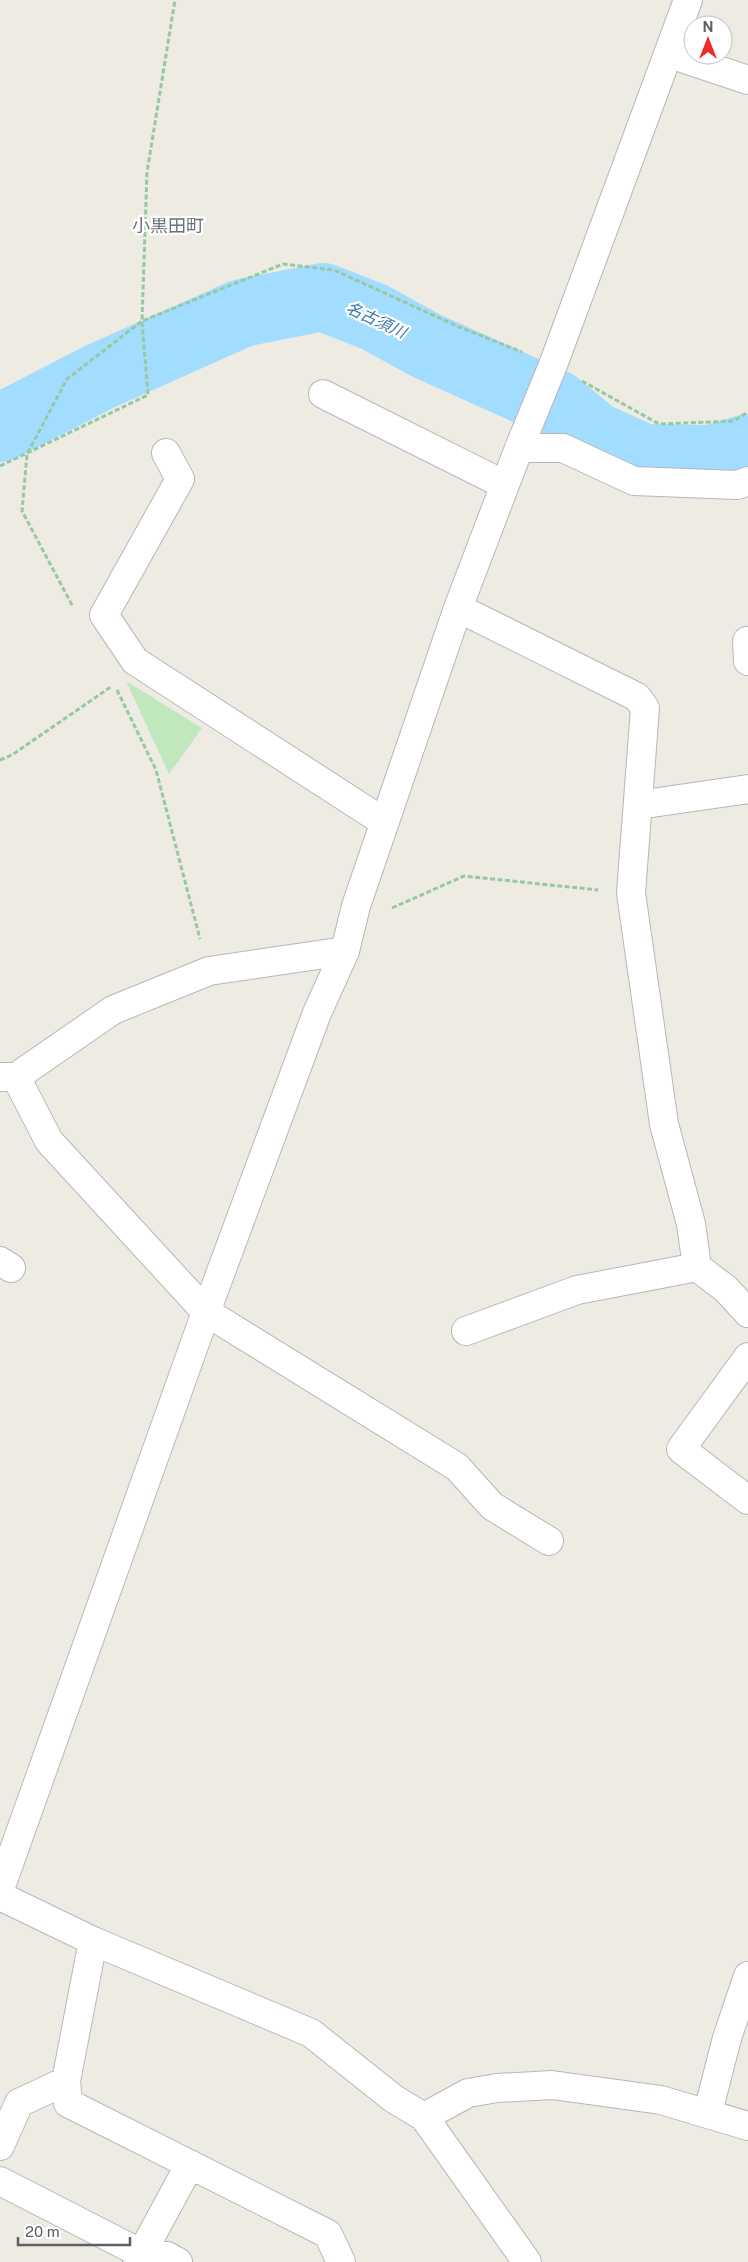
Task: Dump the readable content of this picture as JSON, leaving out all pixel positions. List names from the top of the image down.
{
  "districts": ["小黒田町"],
  "water": ["名古須川"],
  "scale_bar": "20 m",
  "north": "top"
}
